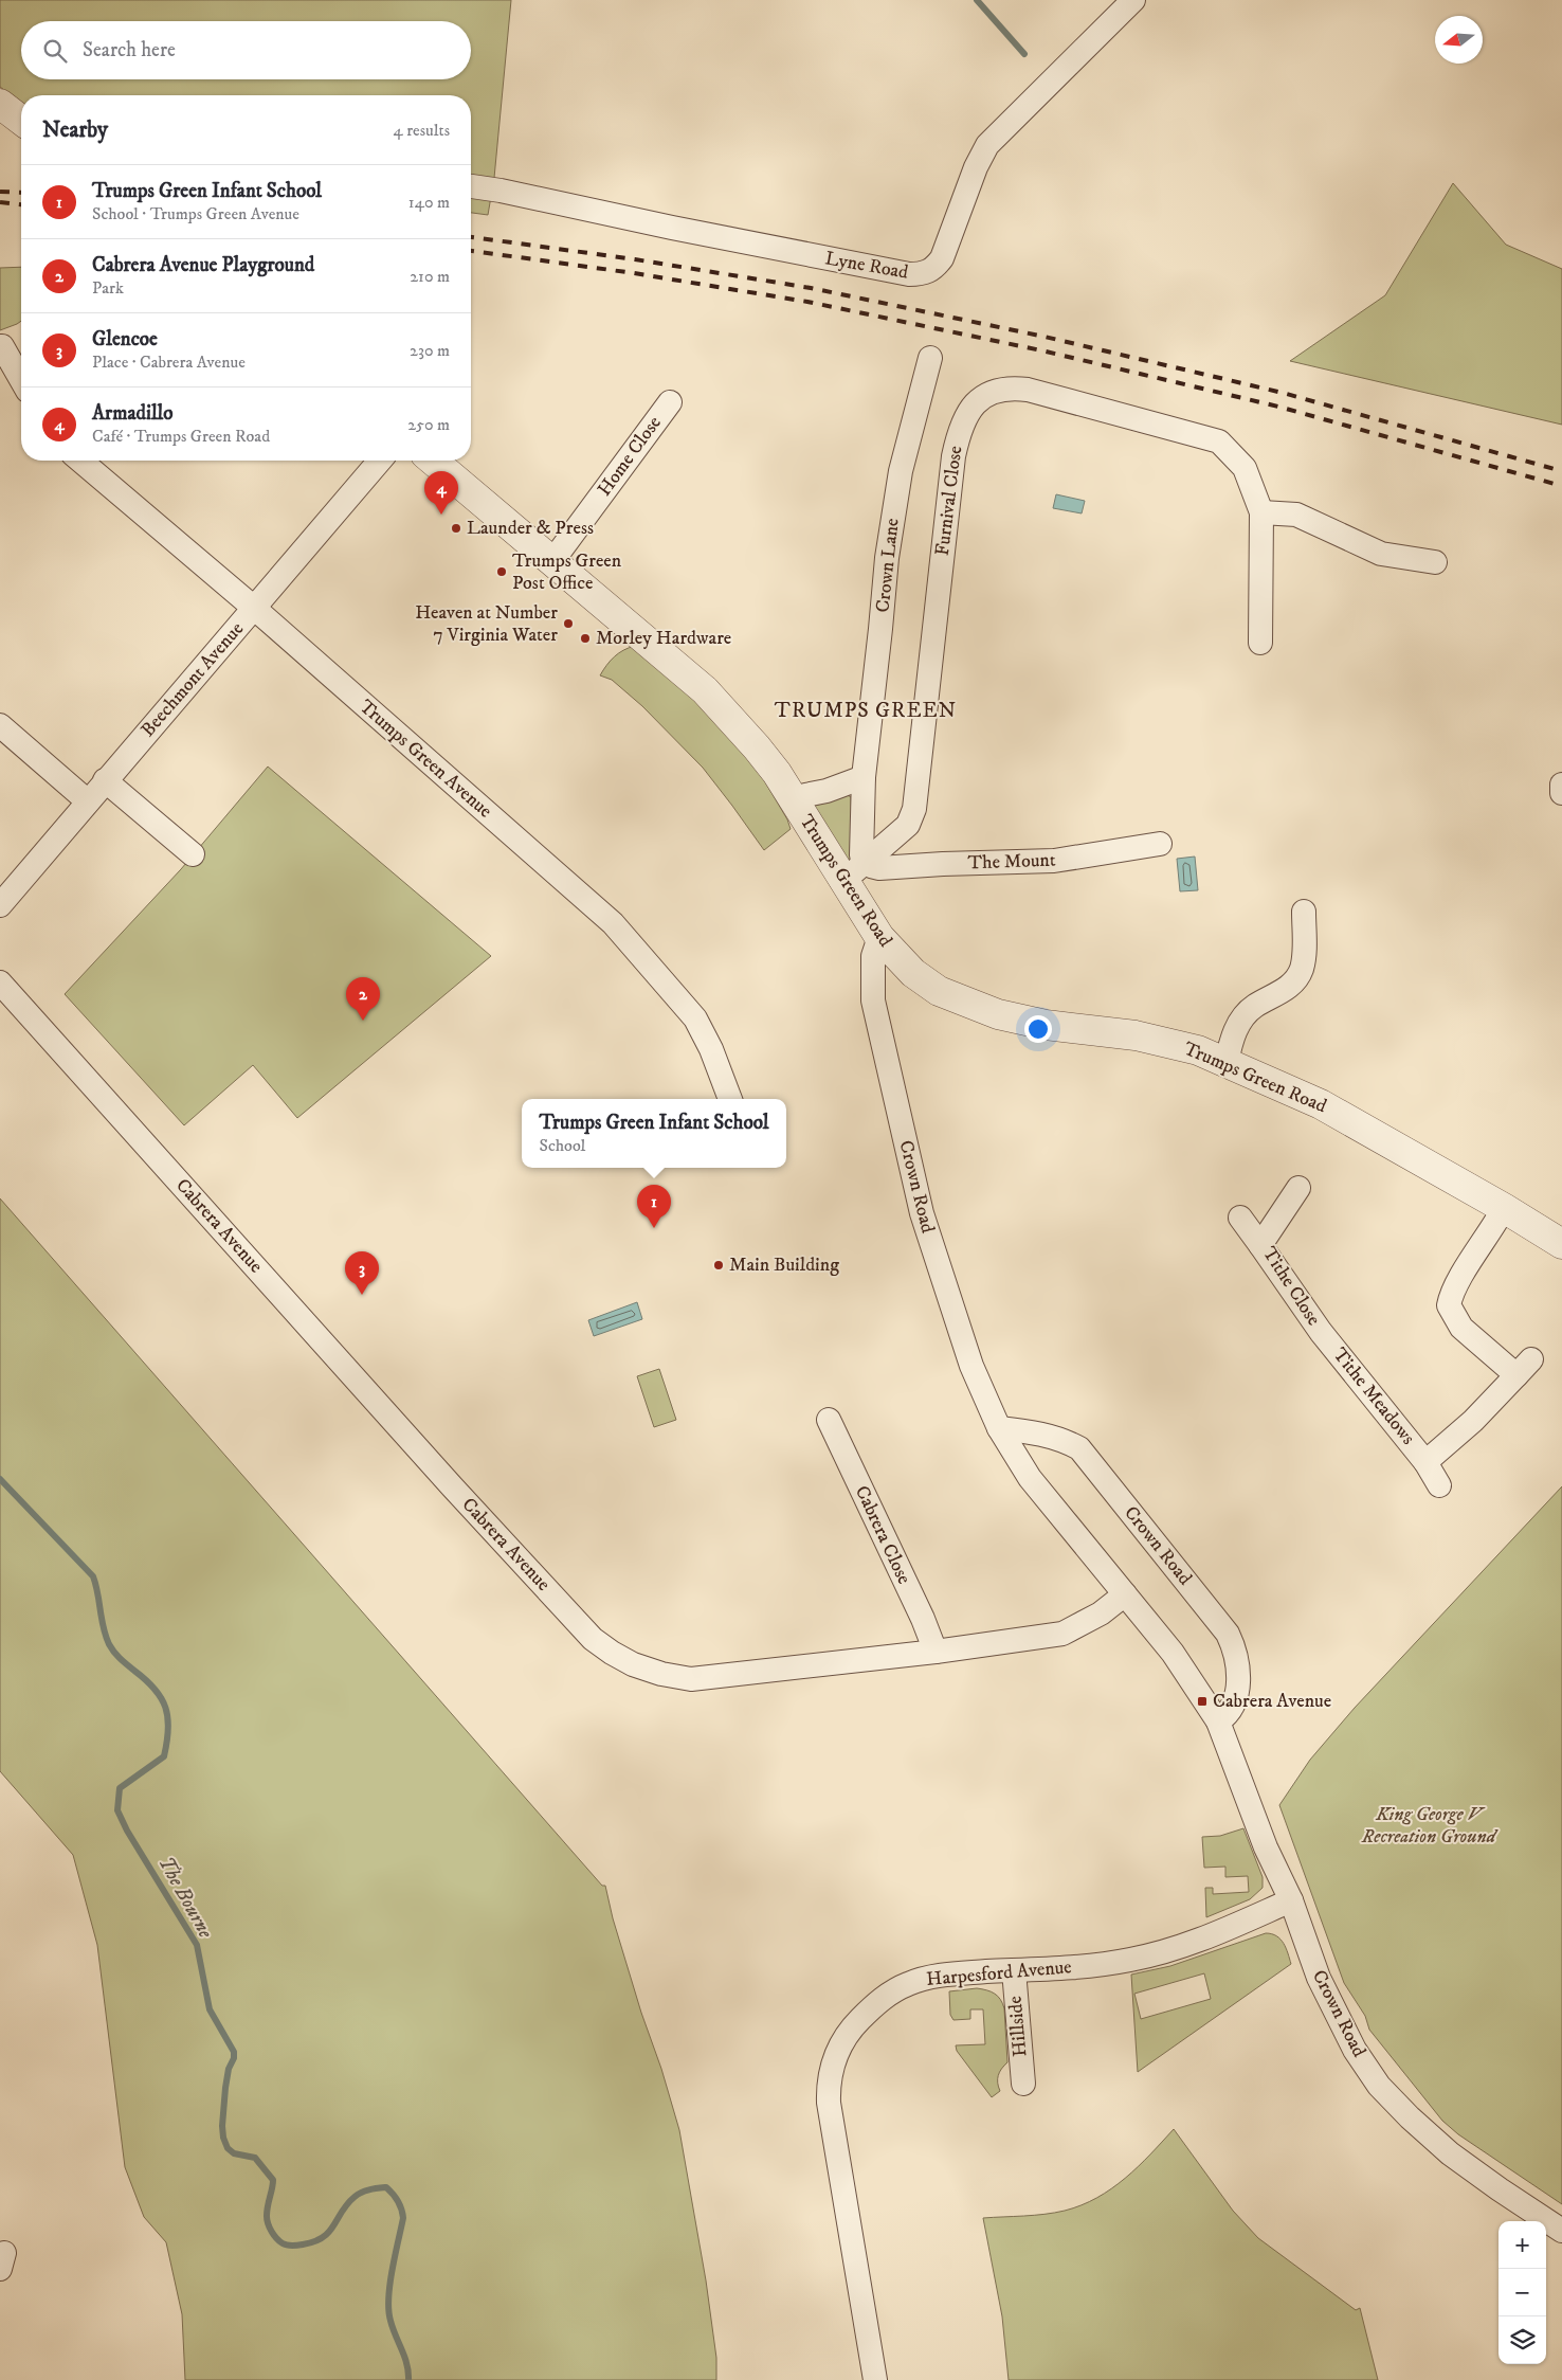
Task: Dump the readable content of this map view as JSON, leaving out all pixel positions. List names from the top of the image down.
{
  "streets": {
    "street": [
      "Lyne Road",
      "Home Close",
      "Furnival Close",
      "Crown Lane",
      "Beechmont Avenue",
      "Trumps Green Avenue",
      "The Mount",
      "Trumps Green Road",
      "Crown Road",
      "Cabrera Avenue",
      "Tithe Close",
      "Tithe Meadows",
      "Cabrera Close",
      "Harpesford Avenue",
      "Hillside"
    ]
  },
  "crossings": [
    ["Home Close", "Trumps Green Road"],
    ["Furnival Close", "Crown Lane"],
    ["Furnival Close", "The Mount"],
    ["Furnival Close", "Trumps Green Road"],
    ["Crown Lane", "The Mount"],
    ["Beechmont Avenue", "Trumps Green Avenue"],
    ["Trumps Green Road", "Crown Road"],
    ["Trumps Green Road", "Tithe Meadows"],
    ["Crown Road", "Cabrera Avenue"],
    ["Crown Road", "Harpesford Avenue"],
    ["Cabrera Avenue", "Cabrera Close"],
    ["Tithe Close", "Tithe Meadows"],
    ["Harpesford Avenue", "Hillside"]
  ],
  "districts": ["TRUMPS GREEN"],
  "water": ["The Bourne"],
  "parks": ["King George V Recreation Ground"],
  "places": {
    "other": [
      "Launder & Press",
      "Trumps Green Post Office",
      "Heaven at Number 7 Virginia Water",
      "Morley Hardware",
      "Main Building"
    ],
    "transit": ["Cabrera Avenue"]
  },
  "north": "left",
  "page": {
    "search": "Search here",
    "heading": ["Nearby", "4 results"],
    "list": [
      {
        "mark": "1",
        "name": "Trumps Green Infant School",
        "note": "School · Trumps Green Avenue",
        "value": "140 m"
      },
      {
        "mark": "2",
        "name": "Cabrera Avenue Playground",
        "note": "Park",
        "value": "210 m"
      },
      {
        "mark": "3",
        "name": "Glencoe",
        "note": "Place · Cabrera Avenue",
        "value": "230 m"
      },
      {
        "mark": "4",
        "name": "Armadillo",
        "note": "Café · Trumps Green Road",
        "value": "250 m"
      }
    ],
    "pins": [
      "4",
      "2",
      "1",
      "3"
    ],
    "popup": ["Trumps Green Infant School", "School"],
    "map_buttons": ["+", "−"]
  }
}
